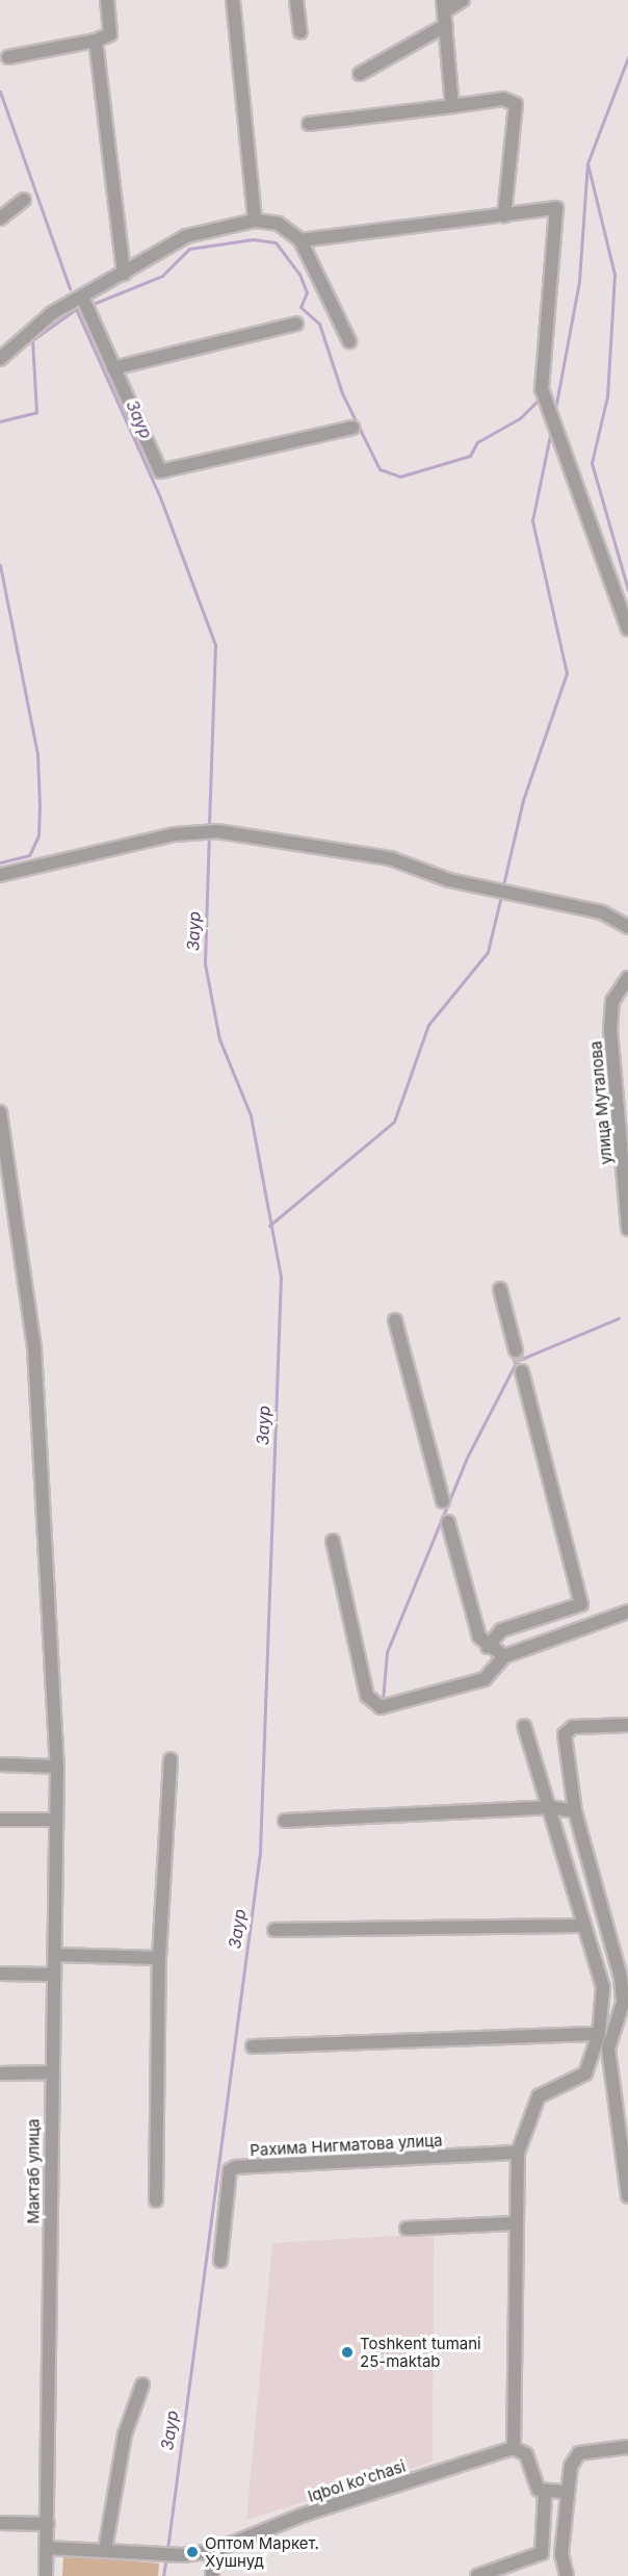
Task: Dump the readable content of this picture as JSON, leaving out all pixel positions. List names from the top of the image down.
{
  "streets": {
    "street": [
      "улица Муталова",
      "Рахима Нигматова улица",
      "Мактаб улица",
      "Iqbol ko'chasi"
    ]
  },
  "crossings": [
    ["Мактаб улица", "Iqbol ko'chasi"]
  ],
  "water": ["Заур"],
  "places": ["Toshkent tumani 25-maktab", "Оптом Маркет. Хушнуд"]
}
